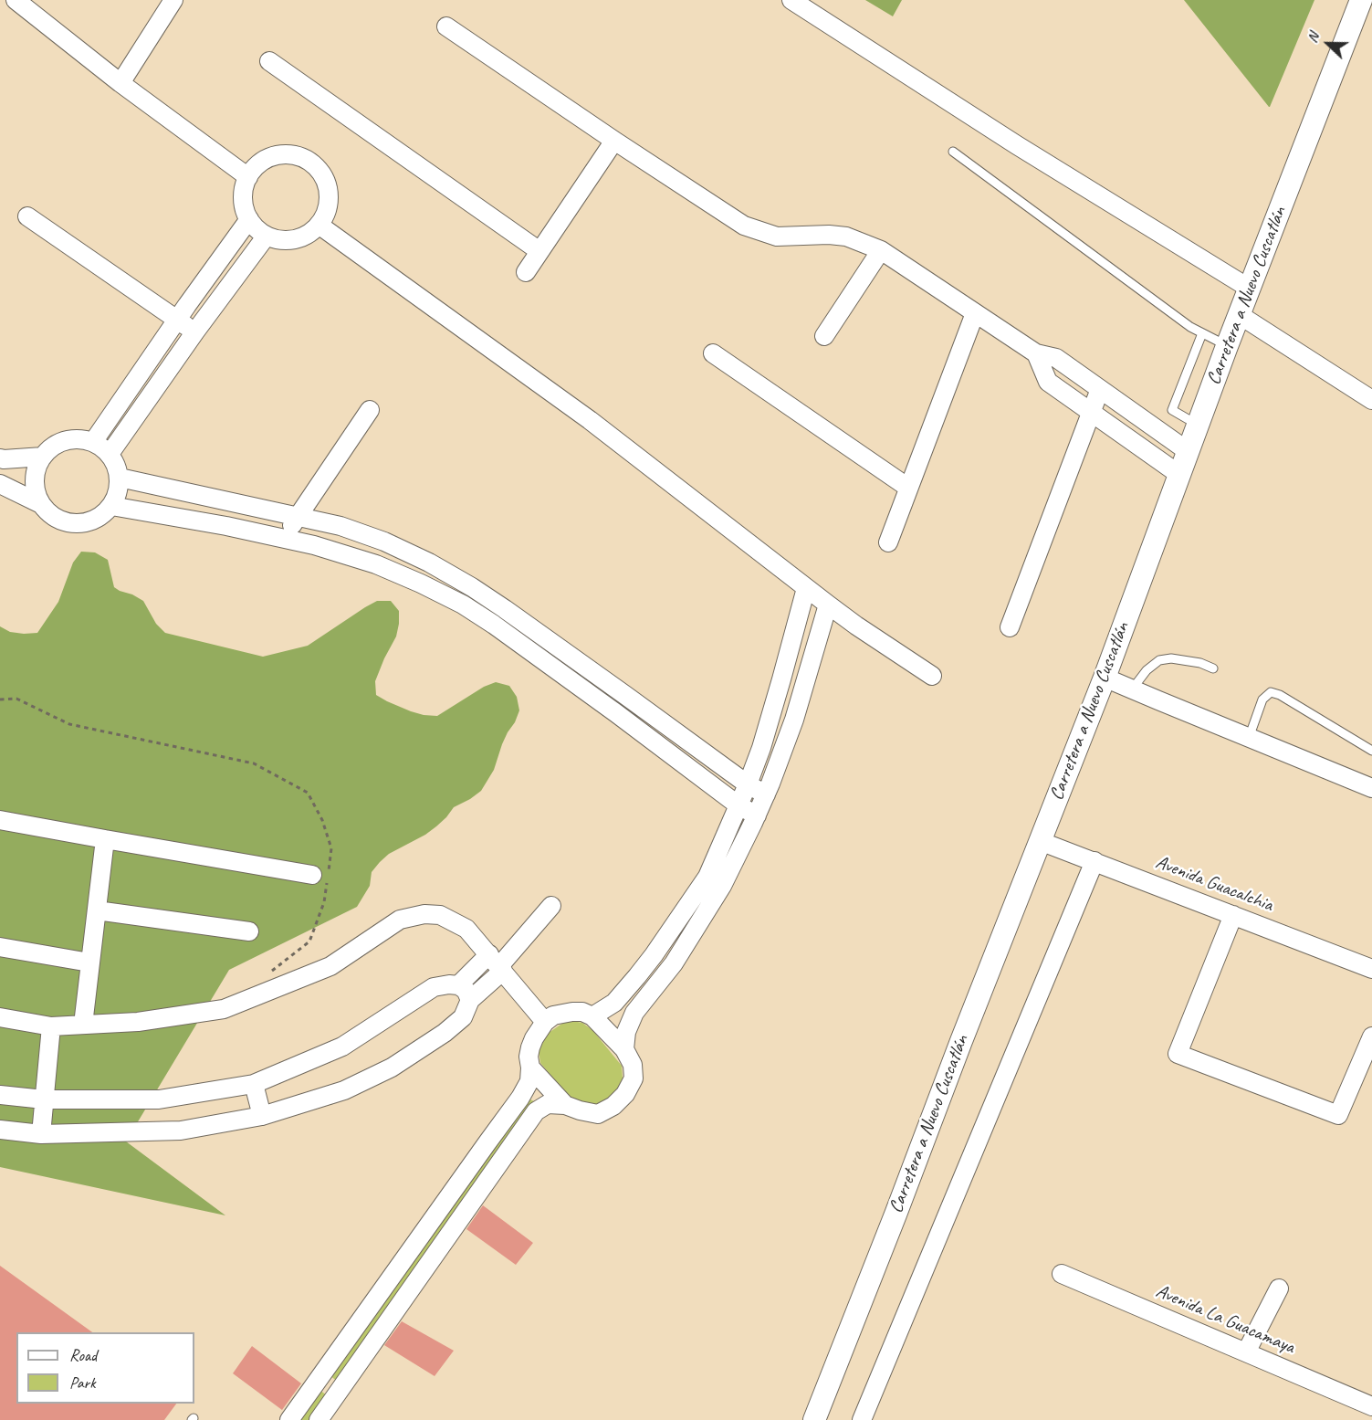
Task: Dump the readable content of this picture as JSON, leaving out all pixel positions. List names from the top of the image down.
{
  "streets": {
    "street": ["Carretera a Nuevo Cuscatlán", "Avenida Guacalchia", "Avenida La Guacamaya"]
  },
  "crossings": [
    ["Carretera a Nuevo Cuscatlán", "Avenida Guacalchia"]
  ],
  "legend": ["Road", "Park"],
  "north": "left"
}
